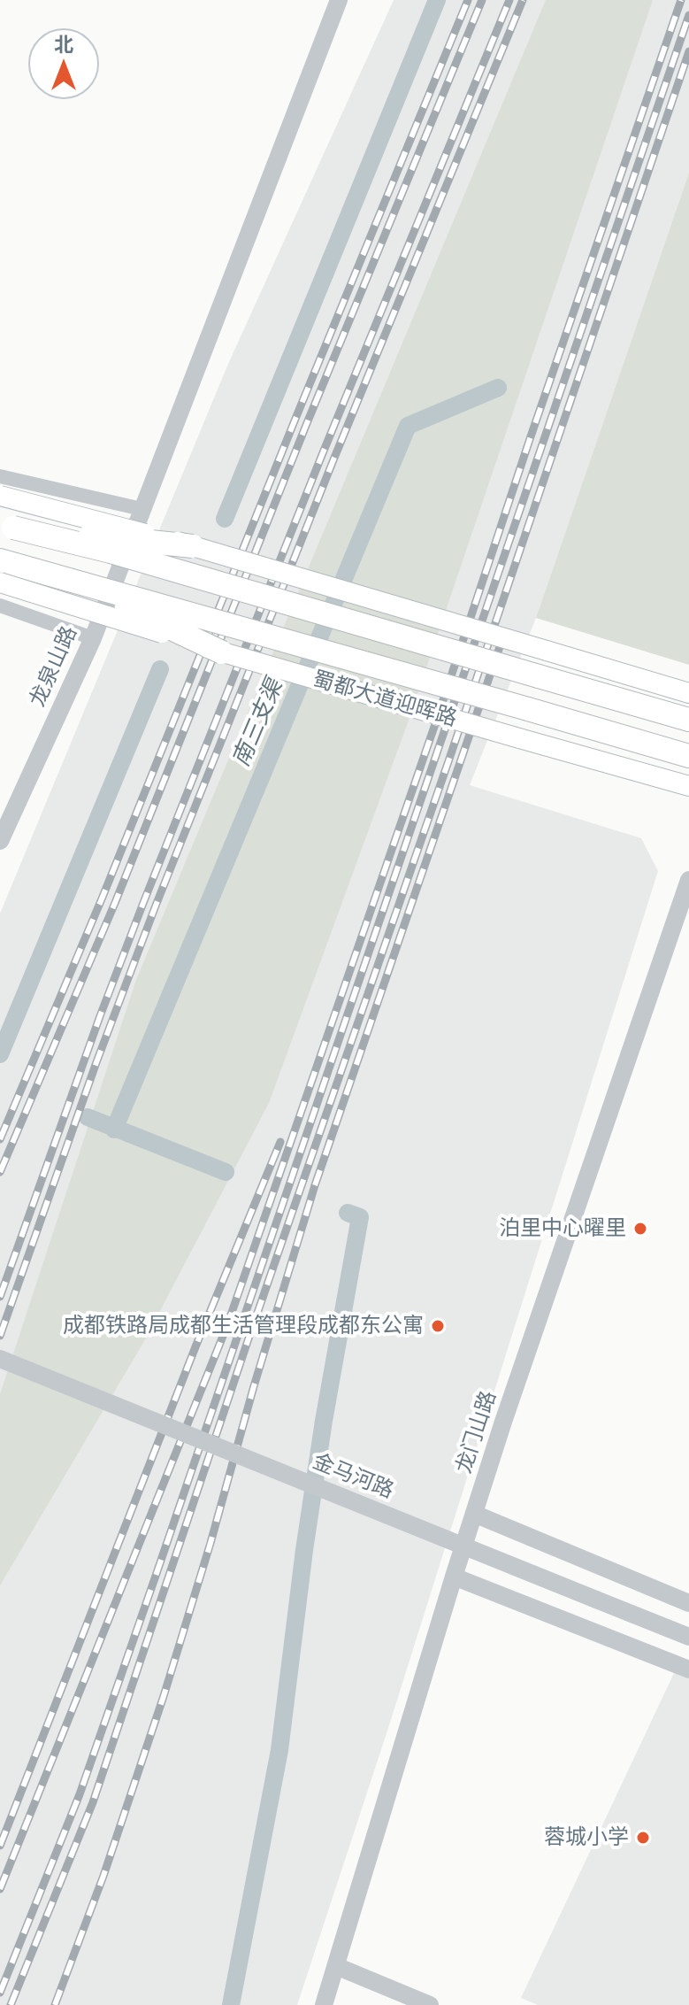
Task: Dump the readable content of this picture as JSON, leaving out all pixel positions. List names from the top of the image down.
{
  "streets": {
    "highway": ["蜀都大道迎晖路"],
    "street": ["龙泉山路", "龙门山路", "金马河路"]
  },
  "water": ["南三支渠"],
  "places": ["泊里中心曜里", "成都铁路局成都生活管理段成都东公寓", "蓉城小学"],
  "north": "top"
}
